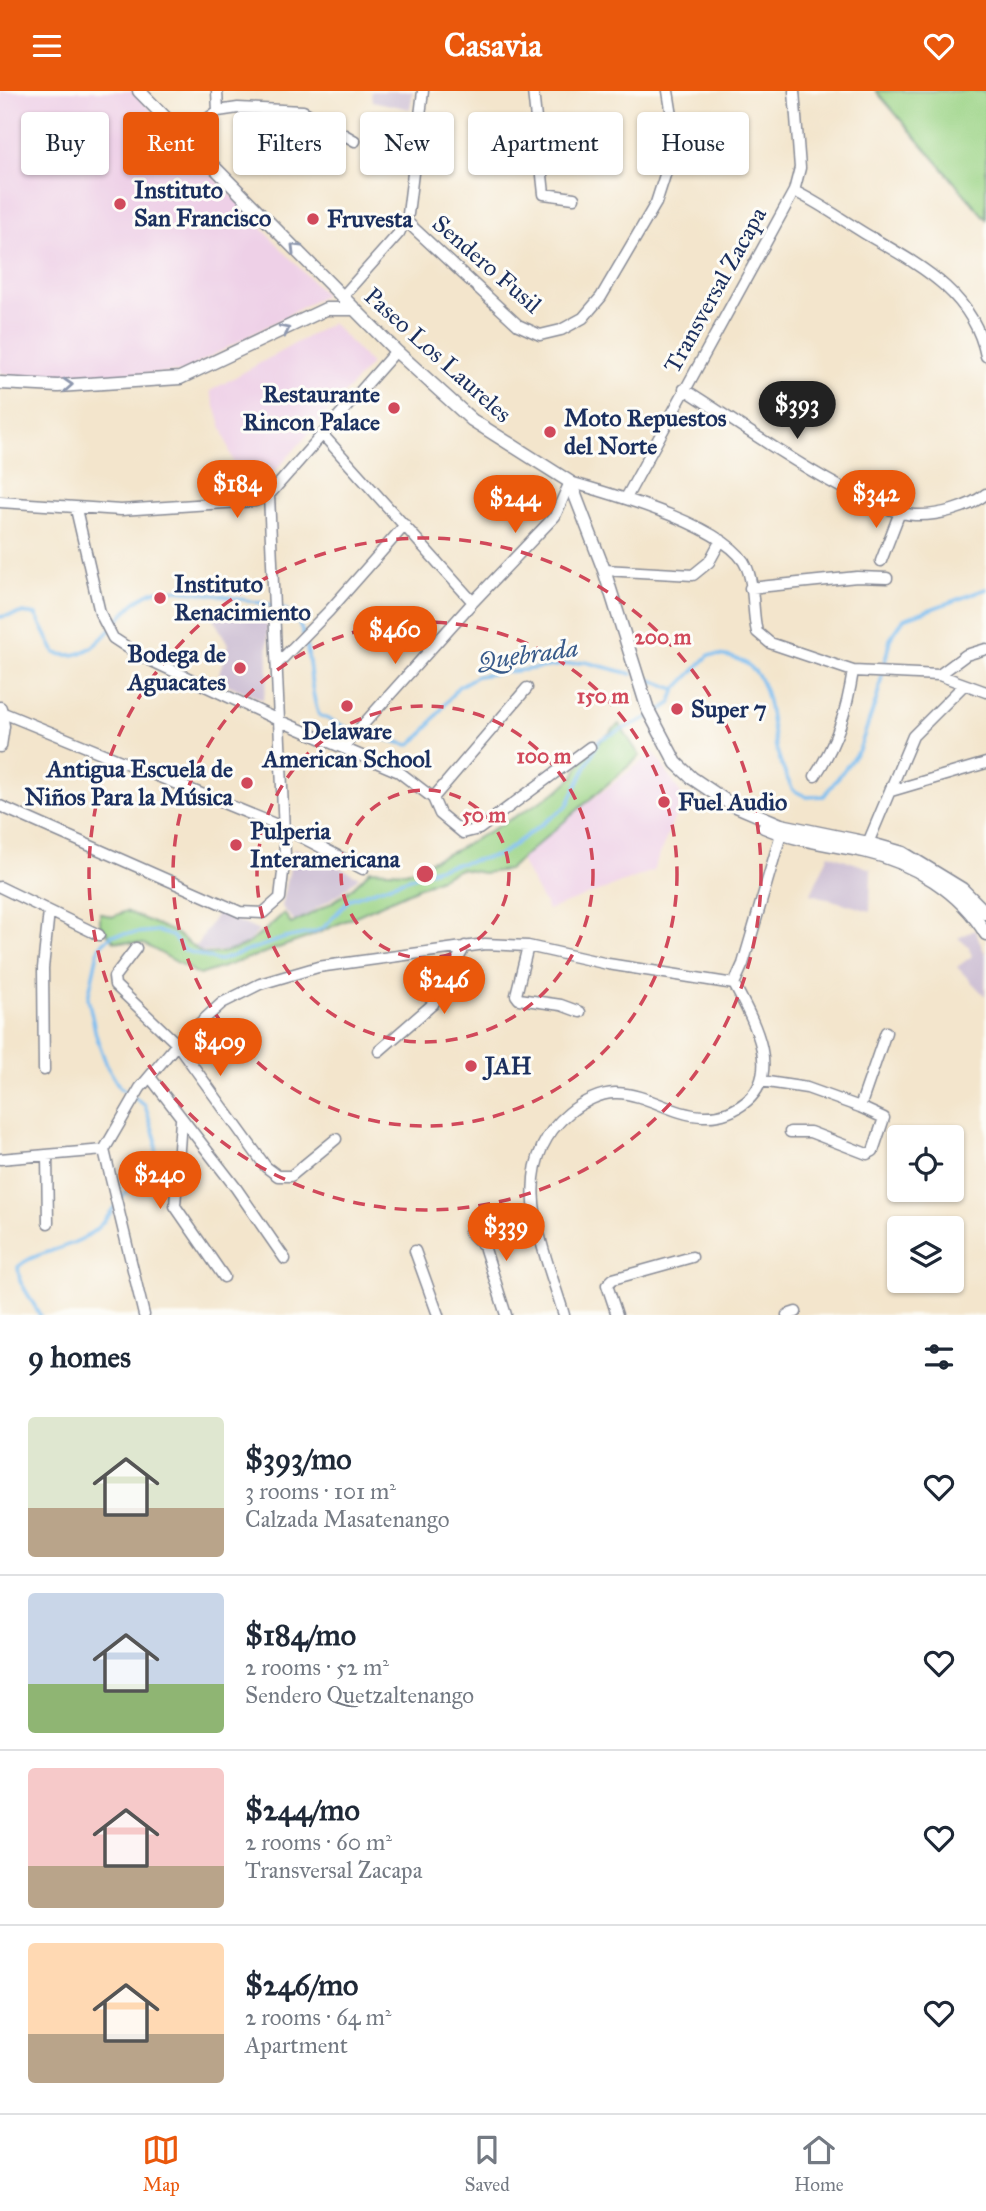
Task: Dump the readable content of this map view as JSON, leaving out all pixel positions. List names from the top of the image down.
{
  "streets": {
    "street": ["Sendero Fusil", "Transversal Zacapa", "Paseo Los Laureles"]
  },
  "crossings": [
    ["Transversal Zacapa", "Paseo Los Laureles"]
  ],
  "water": ["Quebrada"],
  "places": [
    "Instituto San Francisco",
    "Fruvesta",
    "Restaurante Rincon Palace",
    "Moto Repuestos del Norte",
    "Instituto Renacimiento",
    "Bodega de Aguacates",
    "Delaware American School",
    "Super 7",
    "Antigua Escuela de Niños Para la Música",
    "Fuel Audio",
    "Pulperia Interamericana",
    "JAH"
  ],
  "page": {
    "header": "Casavia",
    "chip": [
      "Buy",
      "Rent",
      "Filters",
      "New",
      "Apartment",
      "House"
    ],
    "price": [
      "$393",
      "$184",
      "$342",
      "$244",
      "$460",
      "$246",
      "$409",
      "$240",
      "$339"
    ],
    "heading": "9 homes",
    "list": [
      {
        "name": "$393/mo",
        "note": "3 rooms · 101 m² · Calzada Masatenango"
      },
      {
        "name": "$184/mo",
        "note": "2 rooms · 52 m² · Sendero Quetzaltenango"
      },
      {
        "name": "$244/mo",
        "note": "2 rooms · 60 m² · Transversal Zacapa"
      },
      {
        "name": "$246/mo",
        "note": "2 rooms · 64 m² · Apartment"
      }
    ],
    "tabs": ["Map", "Saved", "Home"]
  },
  "rings": [
    "200 m",
    "150 m",
    "100 m",
    "50 m"
  ]
}
